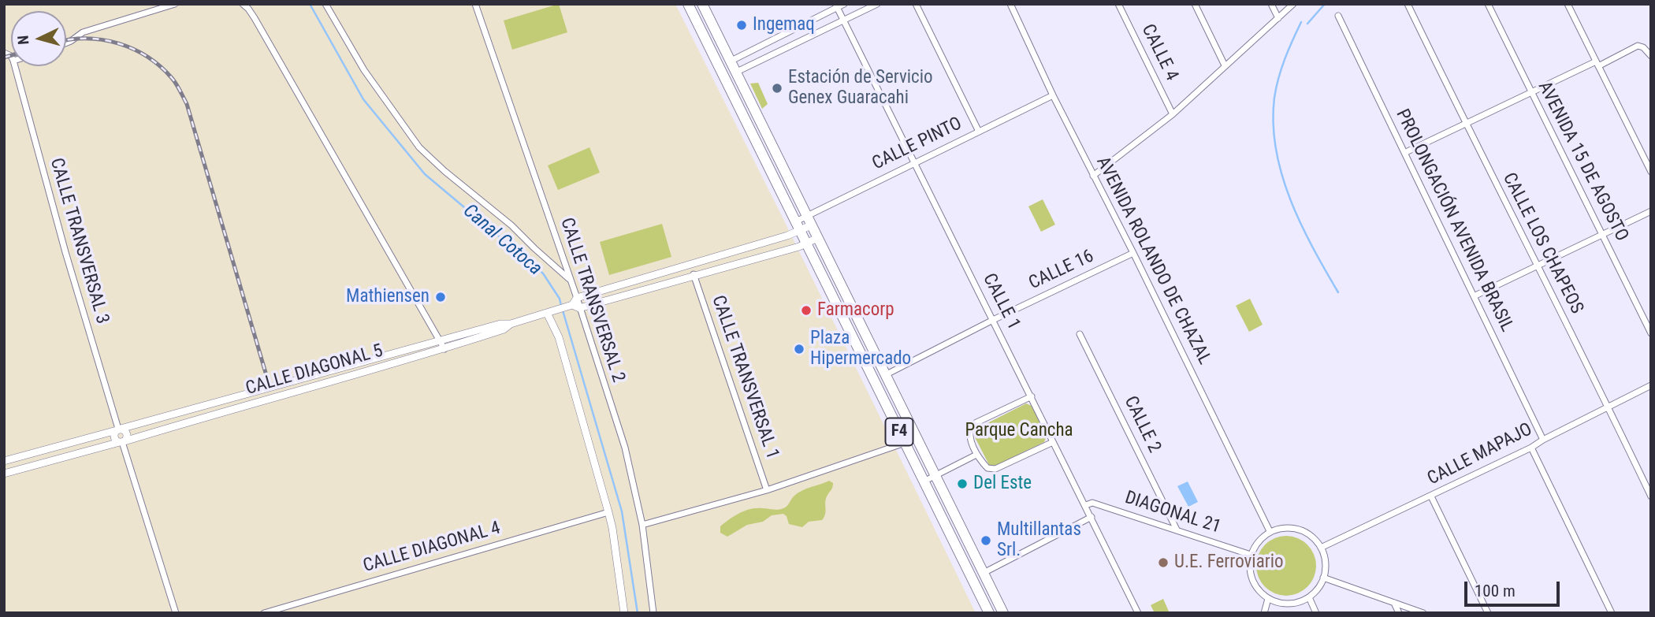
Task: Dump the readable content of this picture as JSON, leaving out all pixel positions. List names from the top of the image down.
{
  "streets": {
    "highway": ["F4"],
    "street": [
      "CALLE 4",
      "CALLE PINTO",
      "AVENIDA 15 DE AGOSTO",
      "PROLONGACIÓN AVENIDA BRASIL",
      "CALLE TRANSVERSAL 3",
      "CALLE LOS CHAPEOS",
      "AVENIDA ROLANDO DE CHAZAL",
      "CALLE 16",
      "CALLE TRANSVERSAL 2",
      "CALLE 1",
      "CALLE DIAGONAL 5",
      "CALLE TRANSVERSAL 1",
      "CALLE 2",
      "CALLE MAPAJO",
      "DIAGONAL 21",
      "CALLE DIAGONAL 4"
    ]
  },
  "crossings": [
    ["CALLE PINTO", "AVENIDA ROLANDO DE CHAZAL"],
    ["CALLE PINTO", "CALLE 1"],
    ["CALLE PINTO", "F4"],
    ["PROLONGACIÓN AVENIDA BRASIL", "CALLE MAPAJO"],
    ["CALLE TRANSVERSAL 3", "CALLE DIAGONAL 5"],
    ["CALLE LOS CHAPEOS", "CALLE MAPAJO"],
    ["AVENIDA ROLANDO DE CHAZAL", "CALLE 16"],
    ["AVENIDA ROLANDO DE CHAZAL", "CALLE MAPAJO"],
    ["AVENIDA ROLANDO DE CHAZAL", "DIAGONAL 21"],
    ["CALLE 16", "CALLE 1"],
    ["CALLE 16", "F4"],
    ["CALLE TRANSVERSAL 2", "CALLE DIAGONAL 5"],
    ["CALLE 1", "DIAGONAL 21"],
    ["CALLE DIAGONAL 5", "CALLE TRANSVERSAL 1"],
    ["CALLE DIAGONAL 5", "F4"],
    ["CALLE 2", "DIAGONAL 21"],
    ["CALLE MAPAJO", "DIAGONAL 21"]
  ],
  "water": ["Canal Cotoca"],
  "parks": ["Parque Cancha"],
  "places": [
    "Ingemaq",
    "Estación de Servicio Genex Guaracahi",
    "Mathiensen",
    "Farmacorp",
    "Plaza Hipermercado",
    "Del Este",
    "Multillantas Srl.",
    "U.E. Ferroviario"
  ],
  "scale_bar": "100 m",
  "north": "left"
}
